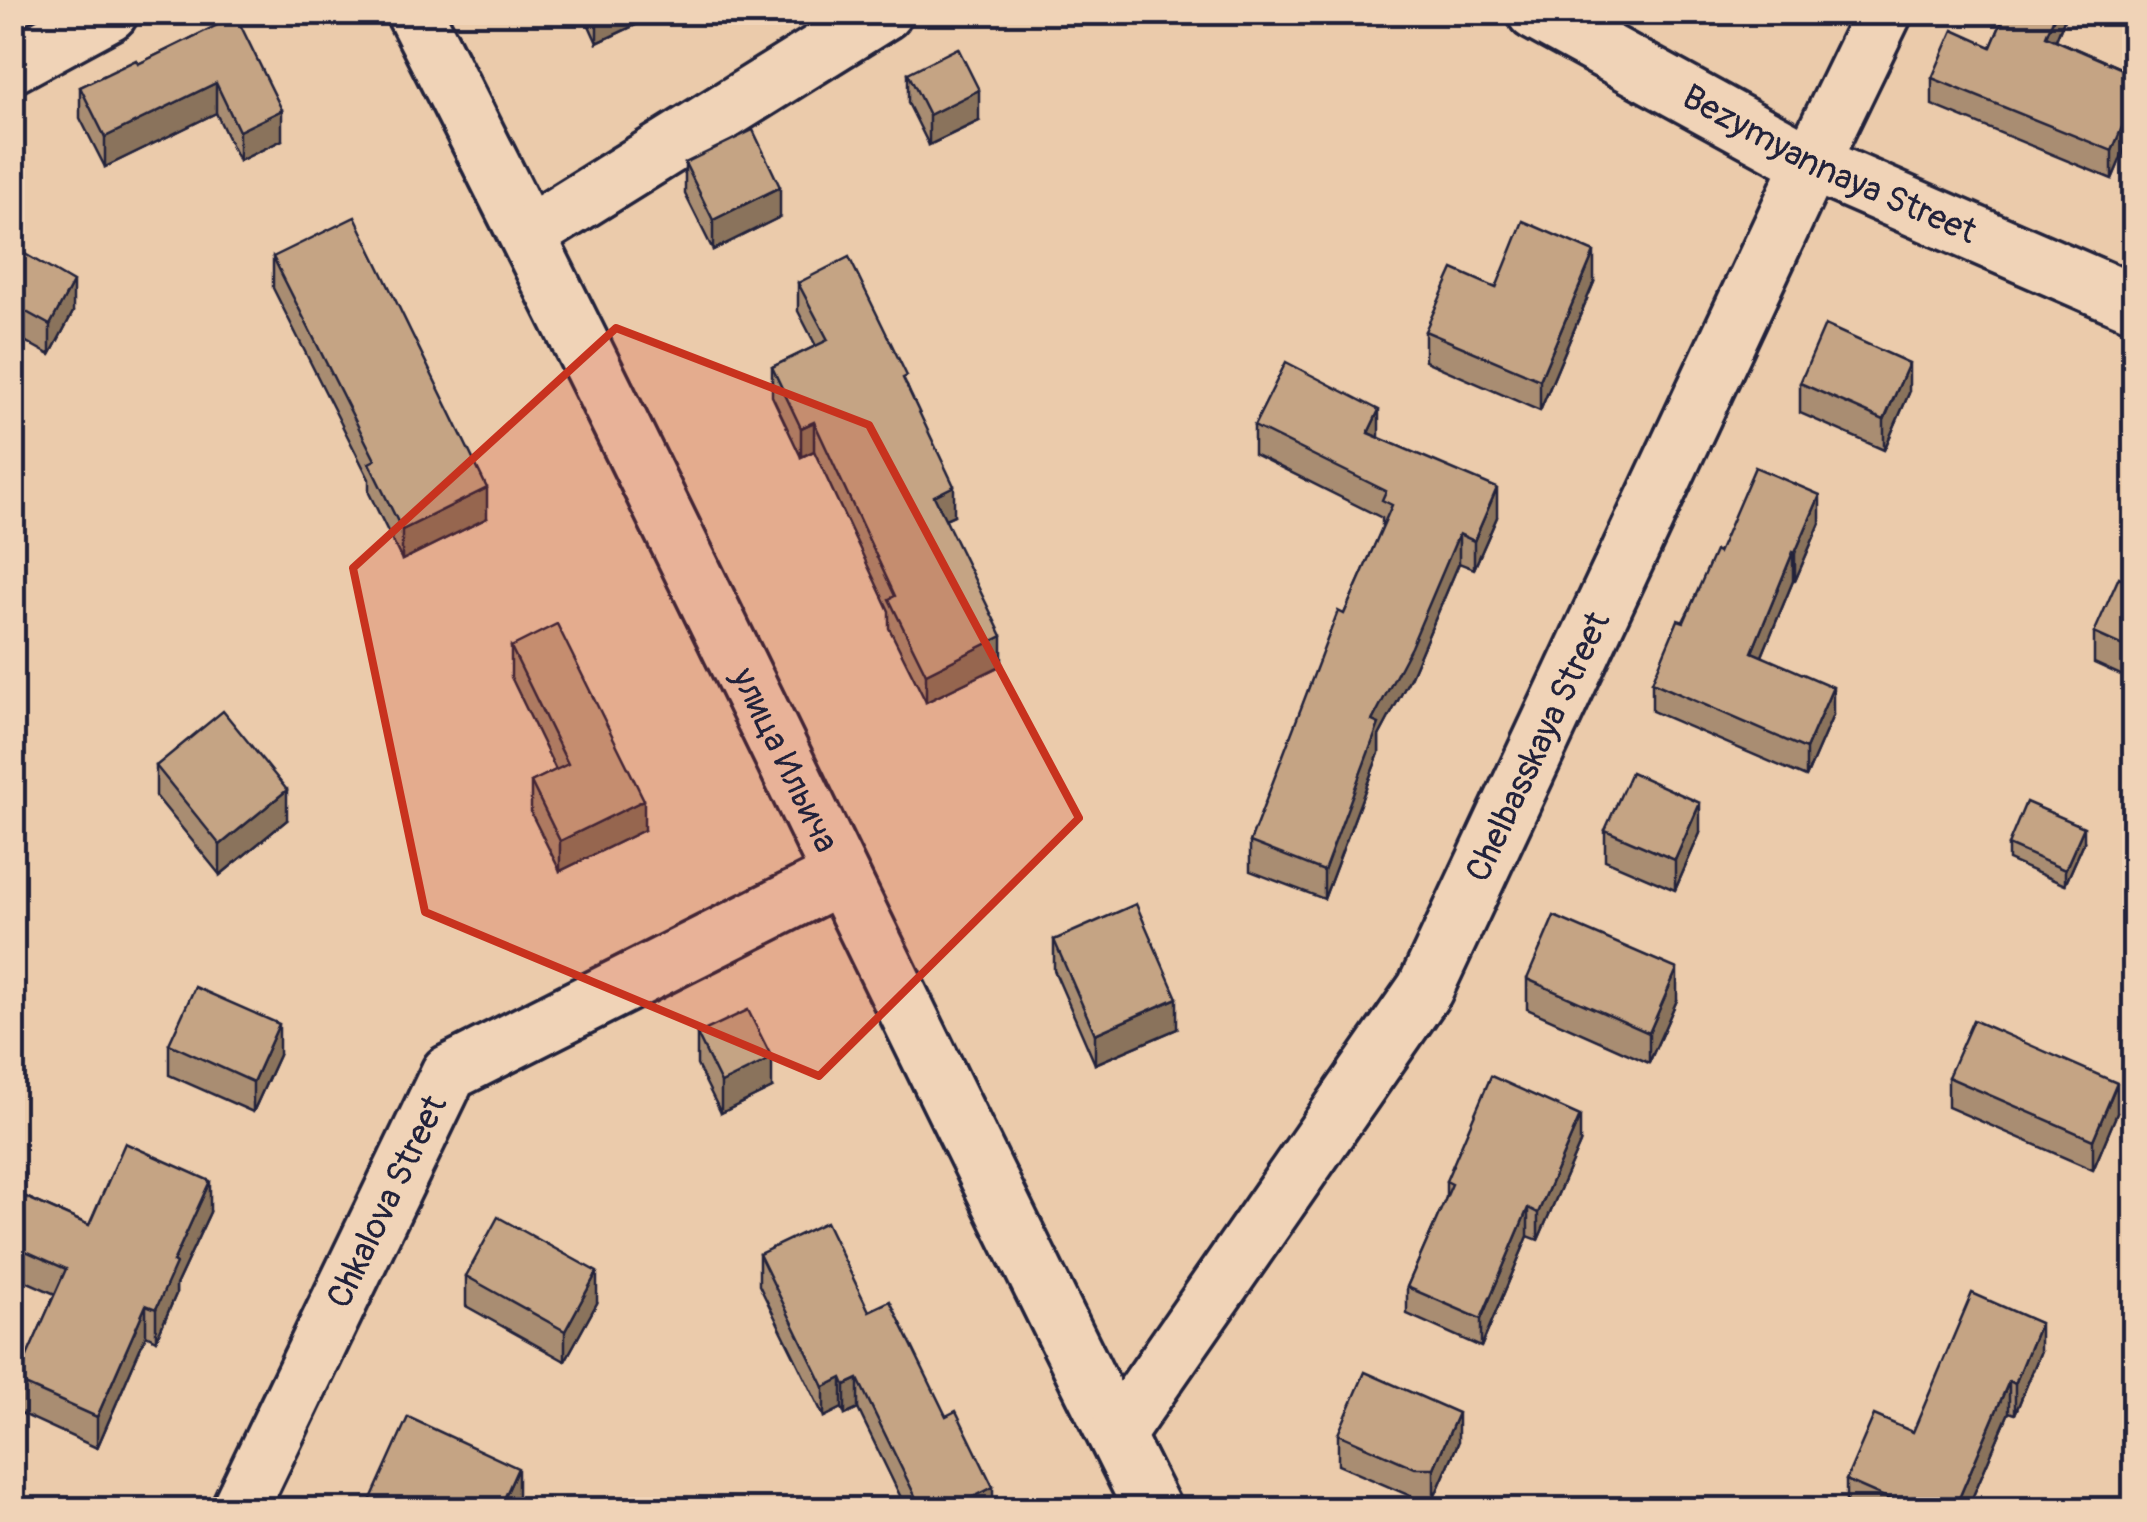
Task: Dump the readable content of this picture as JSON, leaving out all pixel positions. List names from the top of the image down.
{
  "streets": {
    "street": [
      "Bezymyannaya Street",
      "Chelbasskaya Street",
      "улица Ильича",
      "Chkalova Street"
    ]
  },
  "crossings": [
    ["Bezymyannaya Street", "Chelbasskaya Street"],
    ["Chelbasskaya Street", "улица Ильича"],
    ["улица Ильича", "Chkalova Street"]
  ]
}
